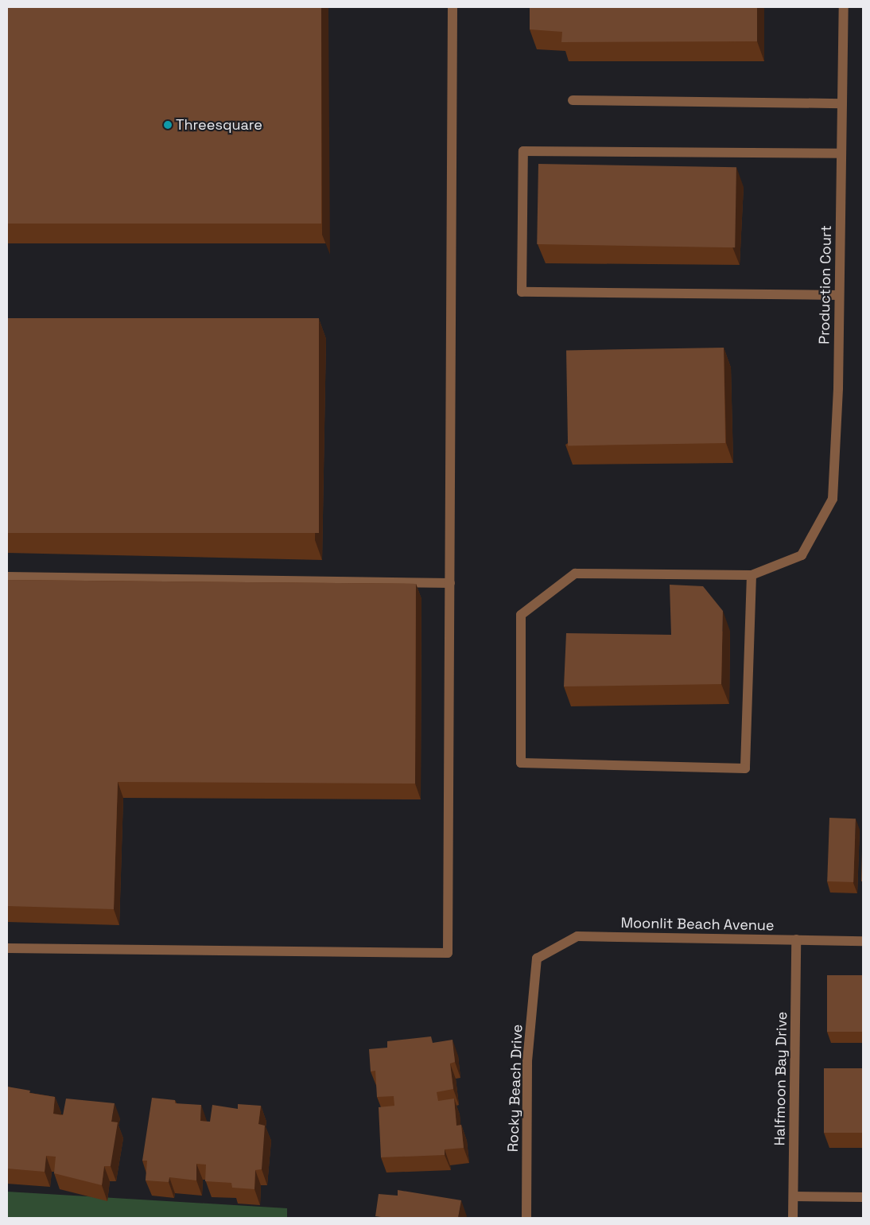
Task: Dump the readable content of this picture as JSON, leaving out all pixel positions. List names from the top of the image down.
{
  "streets": {
    "street": [
      "Production Court",
      "Moonlit Beach Avenue",
      "Halfmoon Bay Drive",
      "Rocky Beach Drive"
    ]
  },
  "crossings": [
    ["Moonlit Beach Avenue", "Halfmoon Bay Drive"],
    ["Moonlit Beach Avenue", "Rocky Beach Drive"]
  ],
  "places": ["Threesquare"]
}
